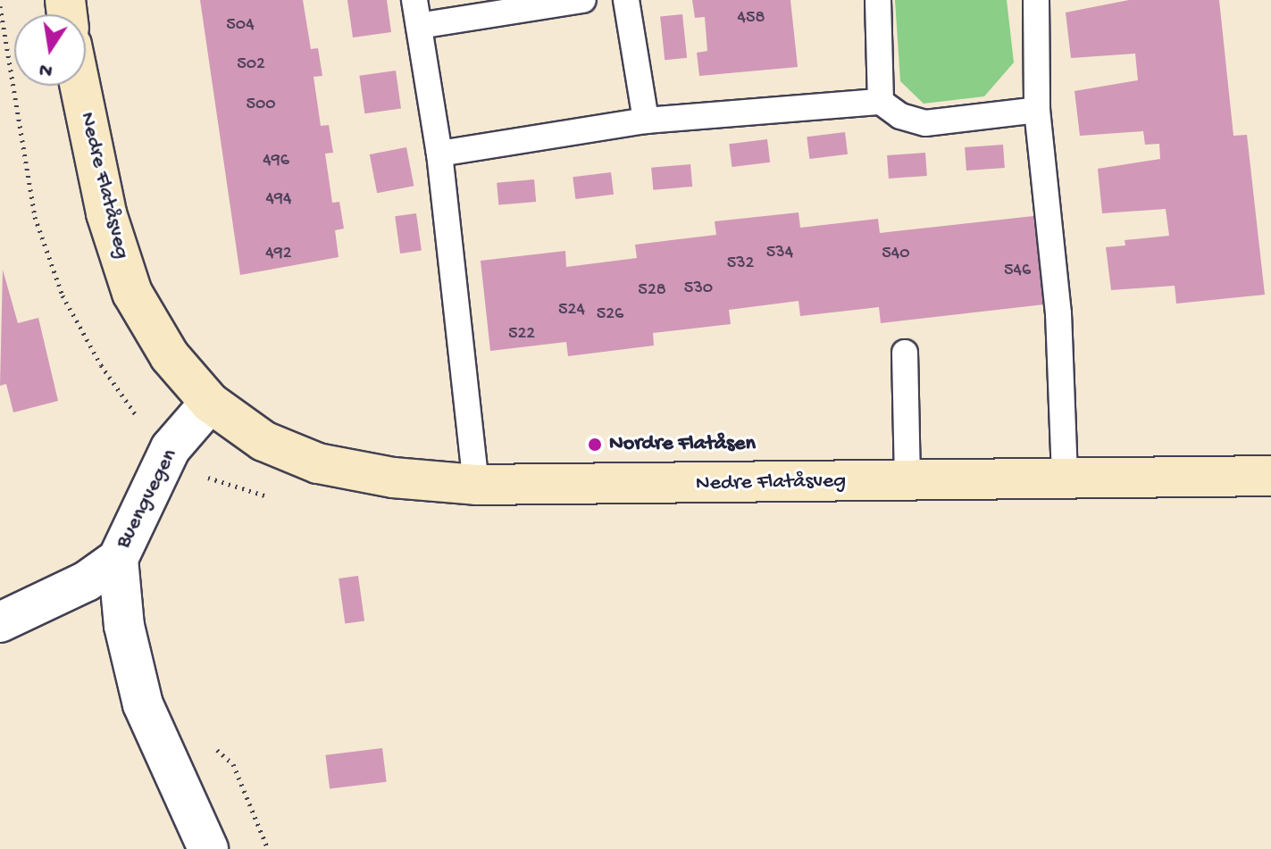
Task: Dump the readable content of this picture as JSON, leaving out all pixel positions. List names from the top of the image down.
{
  "streets": {
    "street": ["Nedre Flatåsveg", "Buengvegen"]
  },
  "crossings": [
    ["Nedre Flatåsveg", "Buengvegen"]
  ],
  "places": ["Nordre Flatåsen"],
  "house_numbers": [
    "458",
    "504",
    "502",
    "500",
    "496",
    "494",
    "534",
    "492",
    "540",
    "532",
    "546",
    "530",
    "528",
    "524",
    "526",
    "522"
  ],
  "north": "bottom"
}
